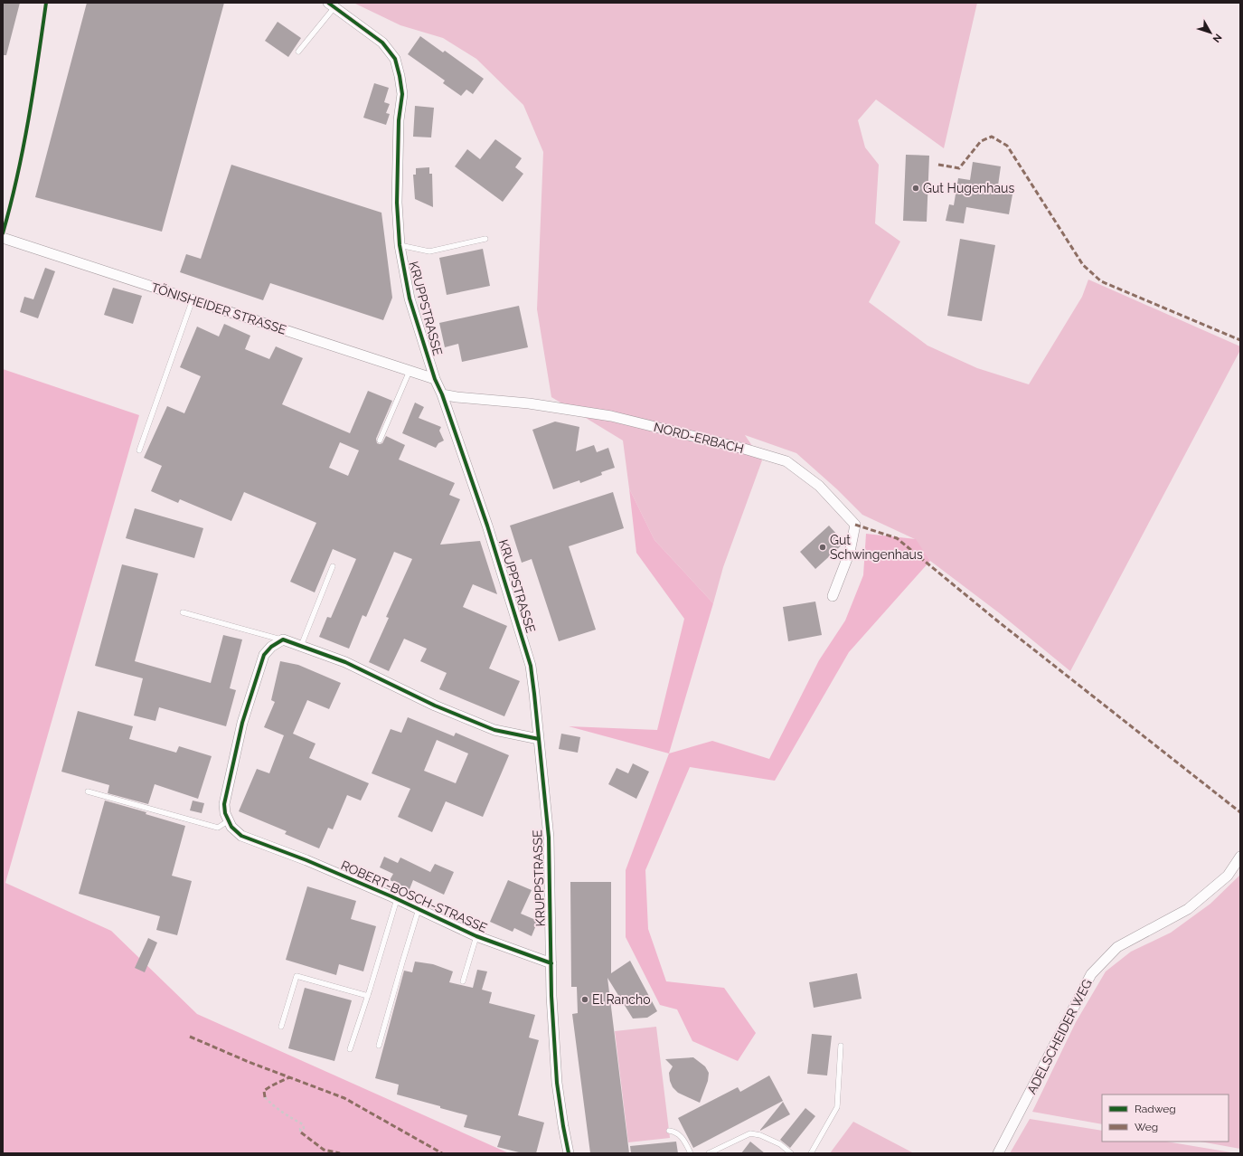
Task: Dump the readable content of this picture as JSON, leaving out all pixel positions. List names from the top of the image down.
{
  "streets": {
    "street": [
      "TÖNISHEIDER STRASSE",
      "KRUPPSTRASSE",
      "NORD-ERBACH",
      "ROBERT-BOSCH-STRASSE",
      "ADELSCHEIDER WEG"
    ]
  },
  "crossings": [
    ["TÖNISHEIDER STRASSE", "KRUPPSTRASSE"],
    ["KRUPPSTRASSE", "NORD-ERBACH"],
    ["KRUPPSTRASSE", "ROBERT-BOSCH-STRASSE"]
  ],
  "places": ["Gut Hugenhaus", "Gut Schwingenhaus", "El Rancho"],
  "legend": ["Radweg", "Weg"],
  "north": "bottom right"
}
